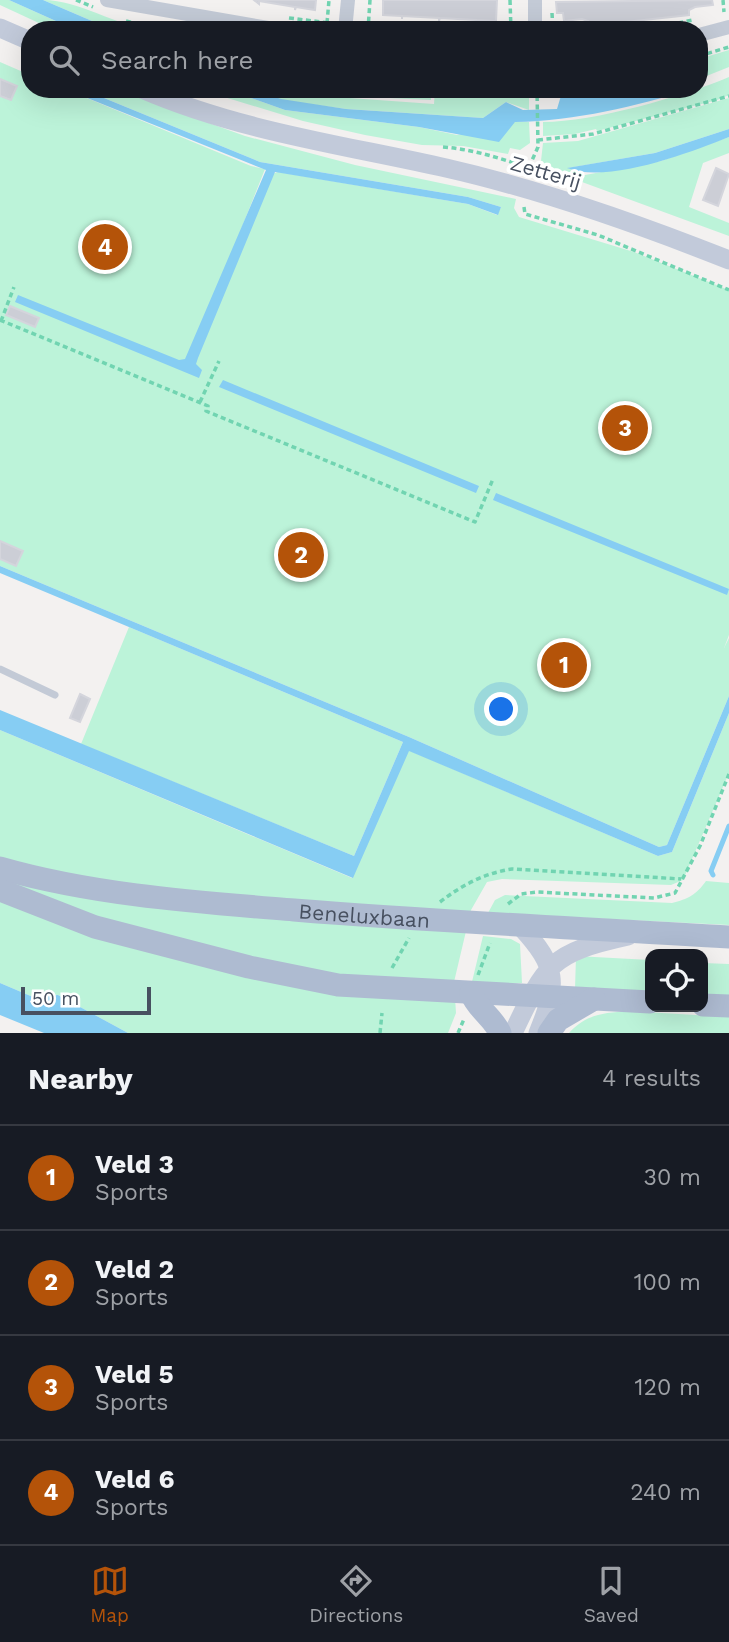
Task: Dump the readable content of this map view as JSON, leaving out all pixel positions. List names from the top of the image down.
{
  "streets": {
    "main road": ["Beneluxbaan"],
    "street": ["Zetterij"]
  },
  "scale_bar": "50 m",
  "page": {
    "search": "Search here",
    "pins": [
      "4",
      "3",
      "2",
      "1"
    ],
    "scale": "50 m",
    "heading": ["Nearby", "4 results"],
    "list": [
      {
        "mark": "1",
        "name": "Veld 3",
        "note": "Sports",
        "value": "30 m"
      },
      {
        "mark": "2",
        "name": "Veld 2",
        "note": "Sports",
        "value": "100 m"
      },
      {
        "mark": "3",
        "name": "Veld 5",
        "note": "Sports",
        "value": "120 m"
      },
      {
        "mark": "4",
        "name": "Veld 6",
        "note": "Sports",
        "value": "240 m"
      }
    ],
    "nav": ["Map", "Directions", "Saved"]
  }
}
